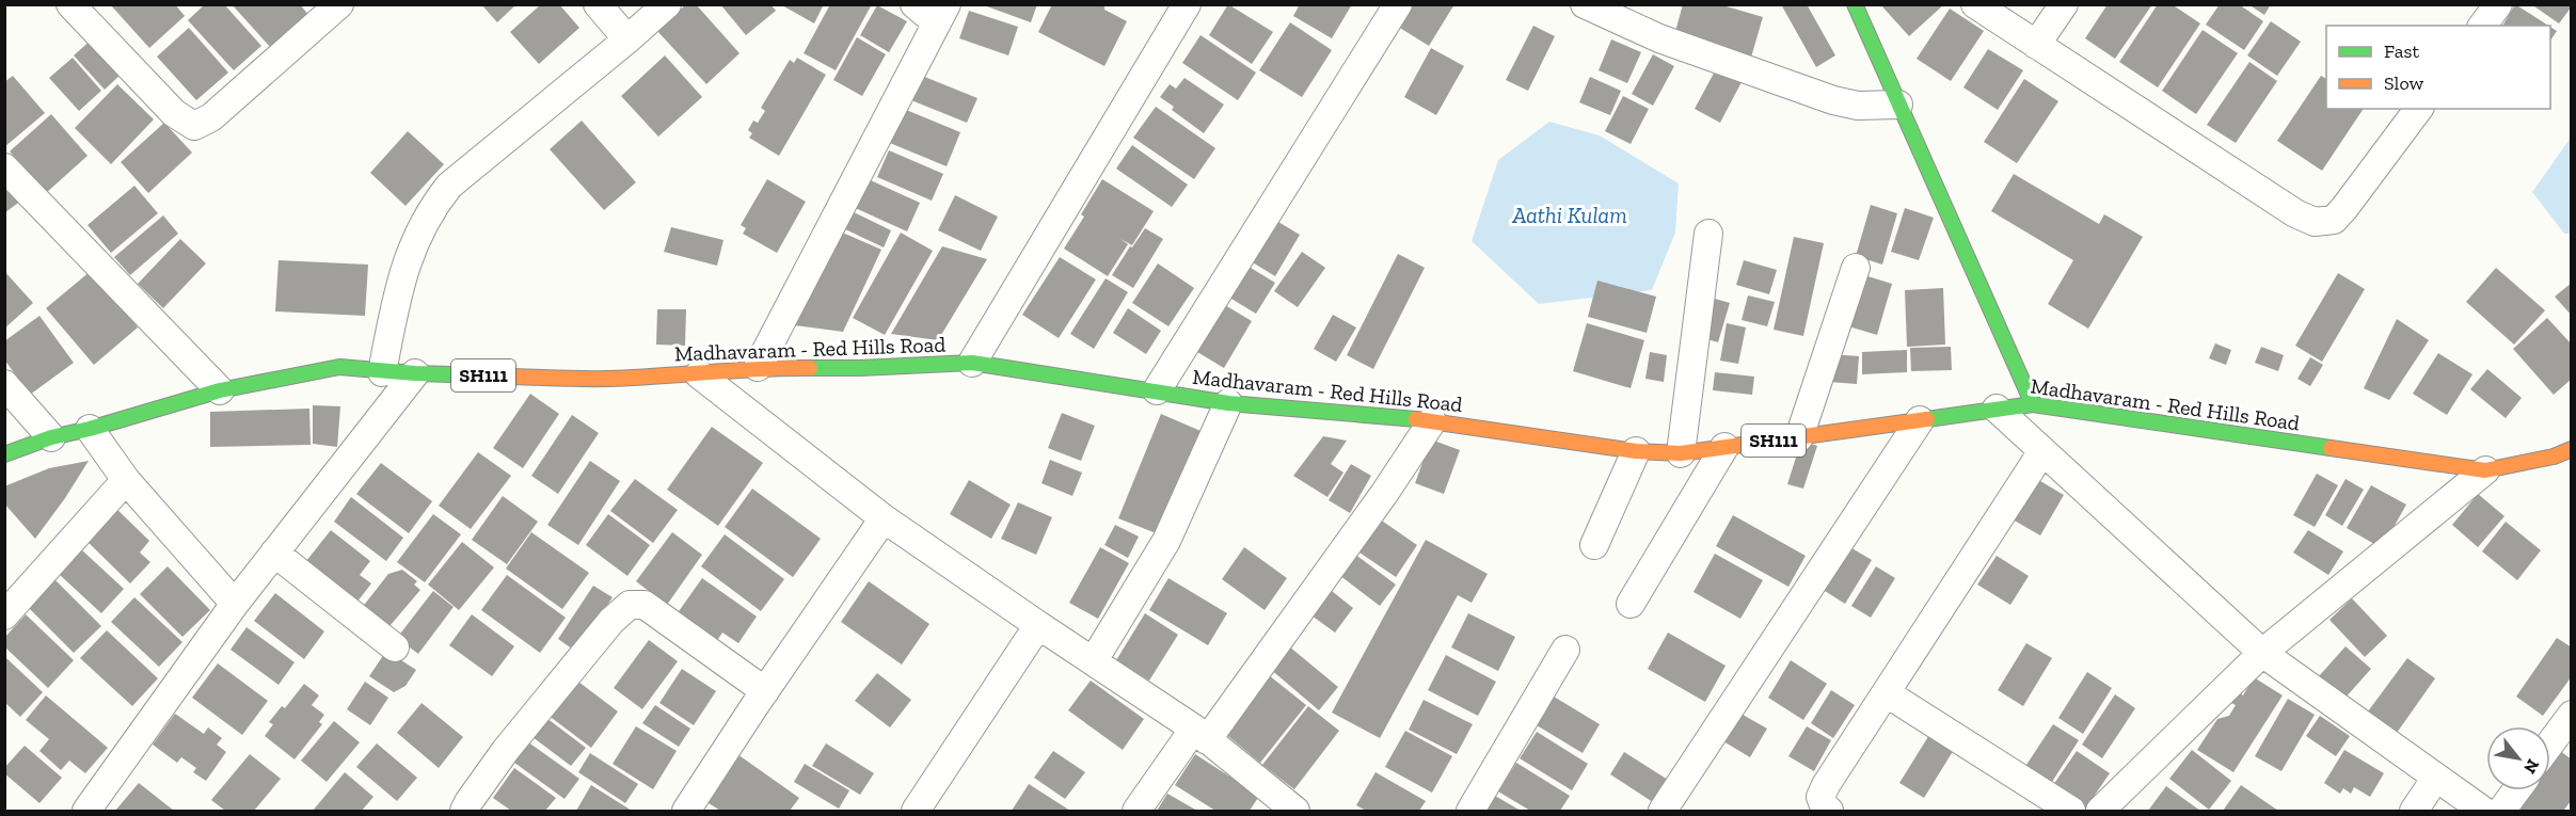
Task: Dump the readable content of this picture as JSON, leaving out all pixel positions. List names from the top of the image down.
{
  "streets": {
    "main road": ["Madhavaram - Red Hills Road", "SH111"]
  },
  "water": ["Aathi Kulam"],
  "legend": ["Fast", "Slow"],
  "north": "bottom right"
}
